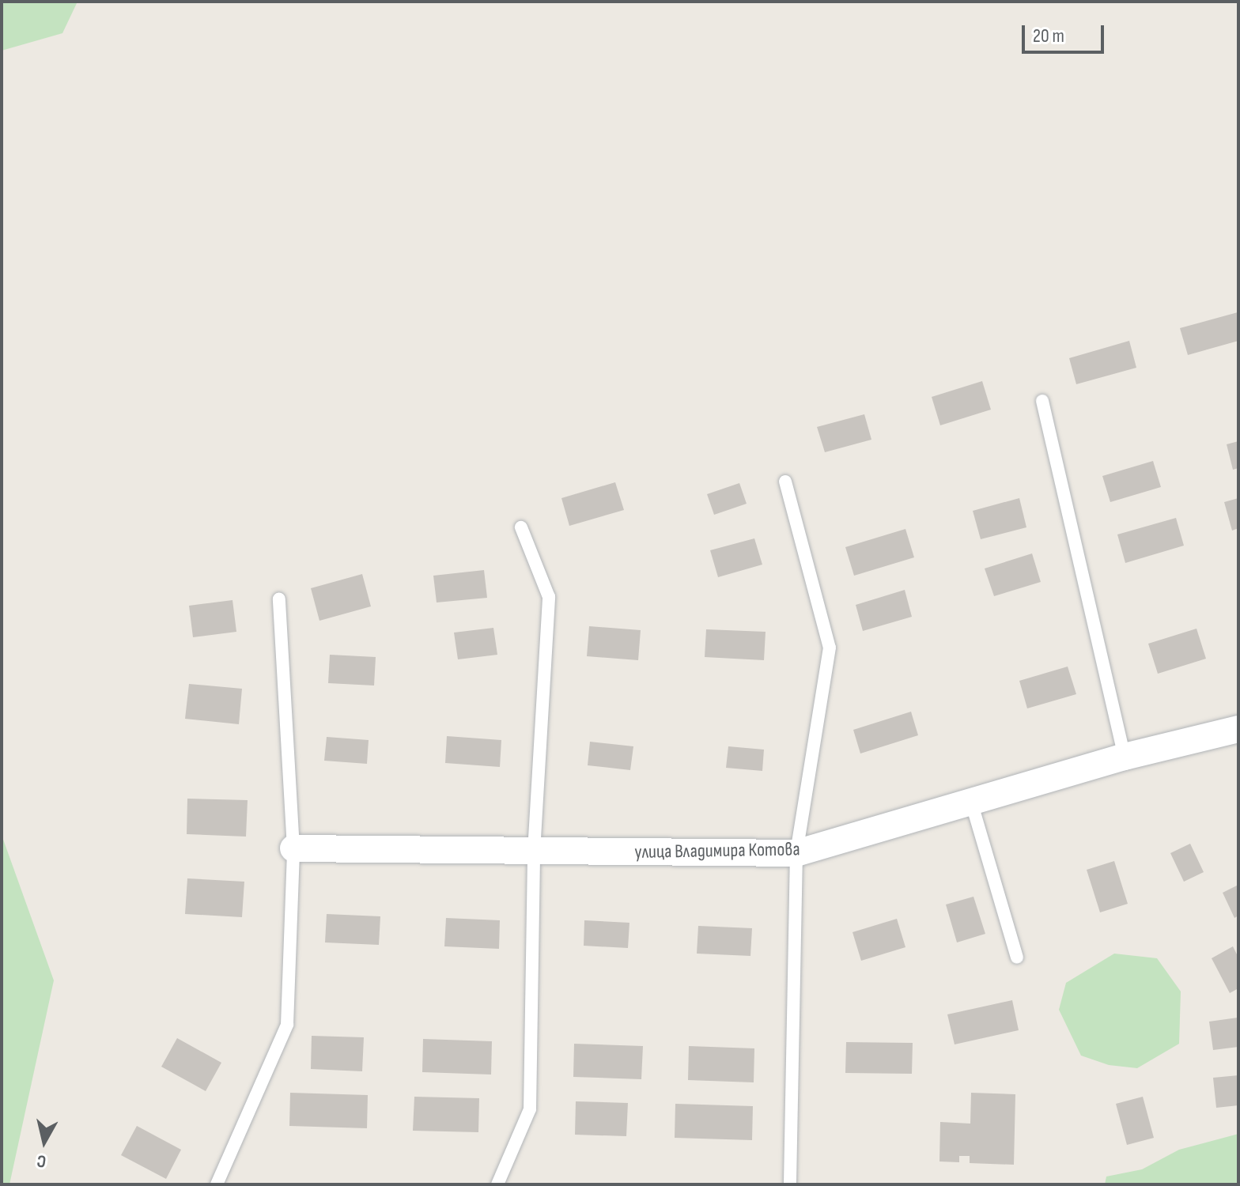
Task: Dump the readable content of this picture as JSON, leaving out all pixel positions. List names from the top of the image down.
{
  "streets": {
    "street": ["улица Владимира Котова"]
  },
  "scale_bar": "20 m",
  "north": "bottom"
}
